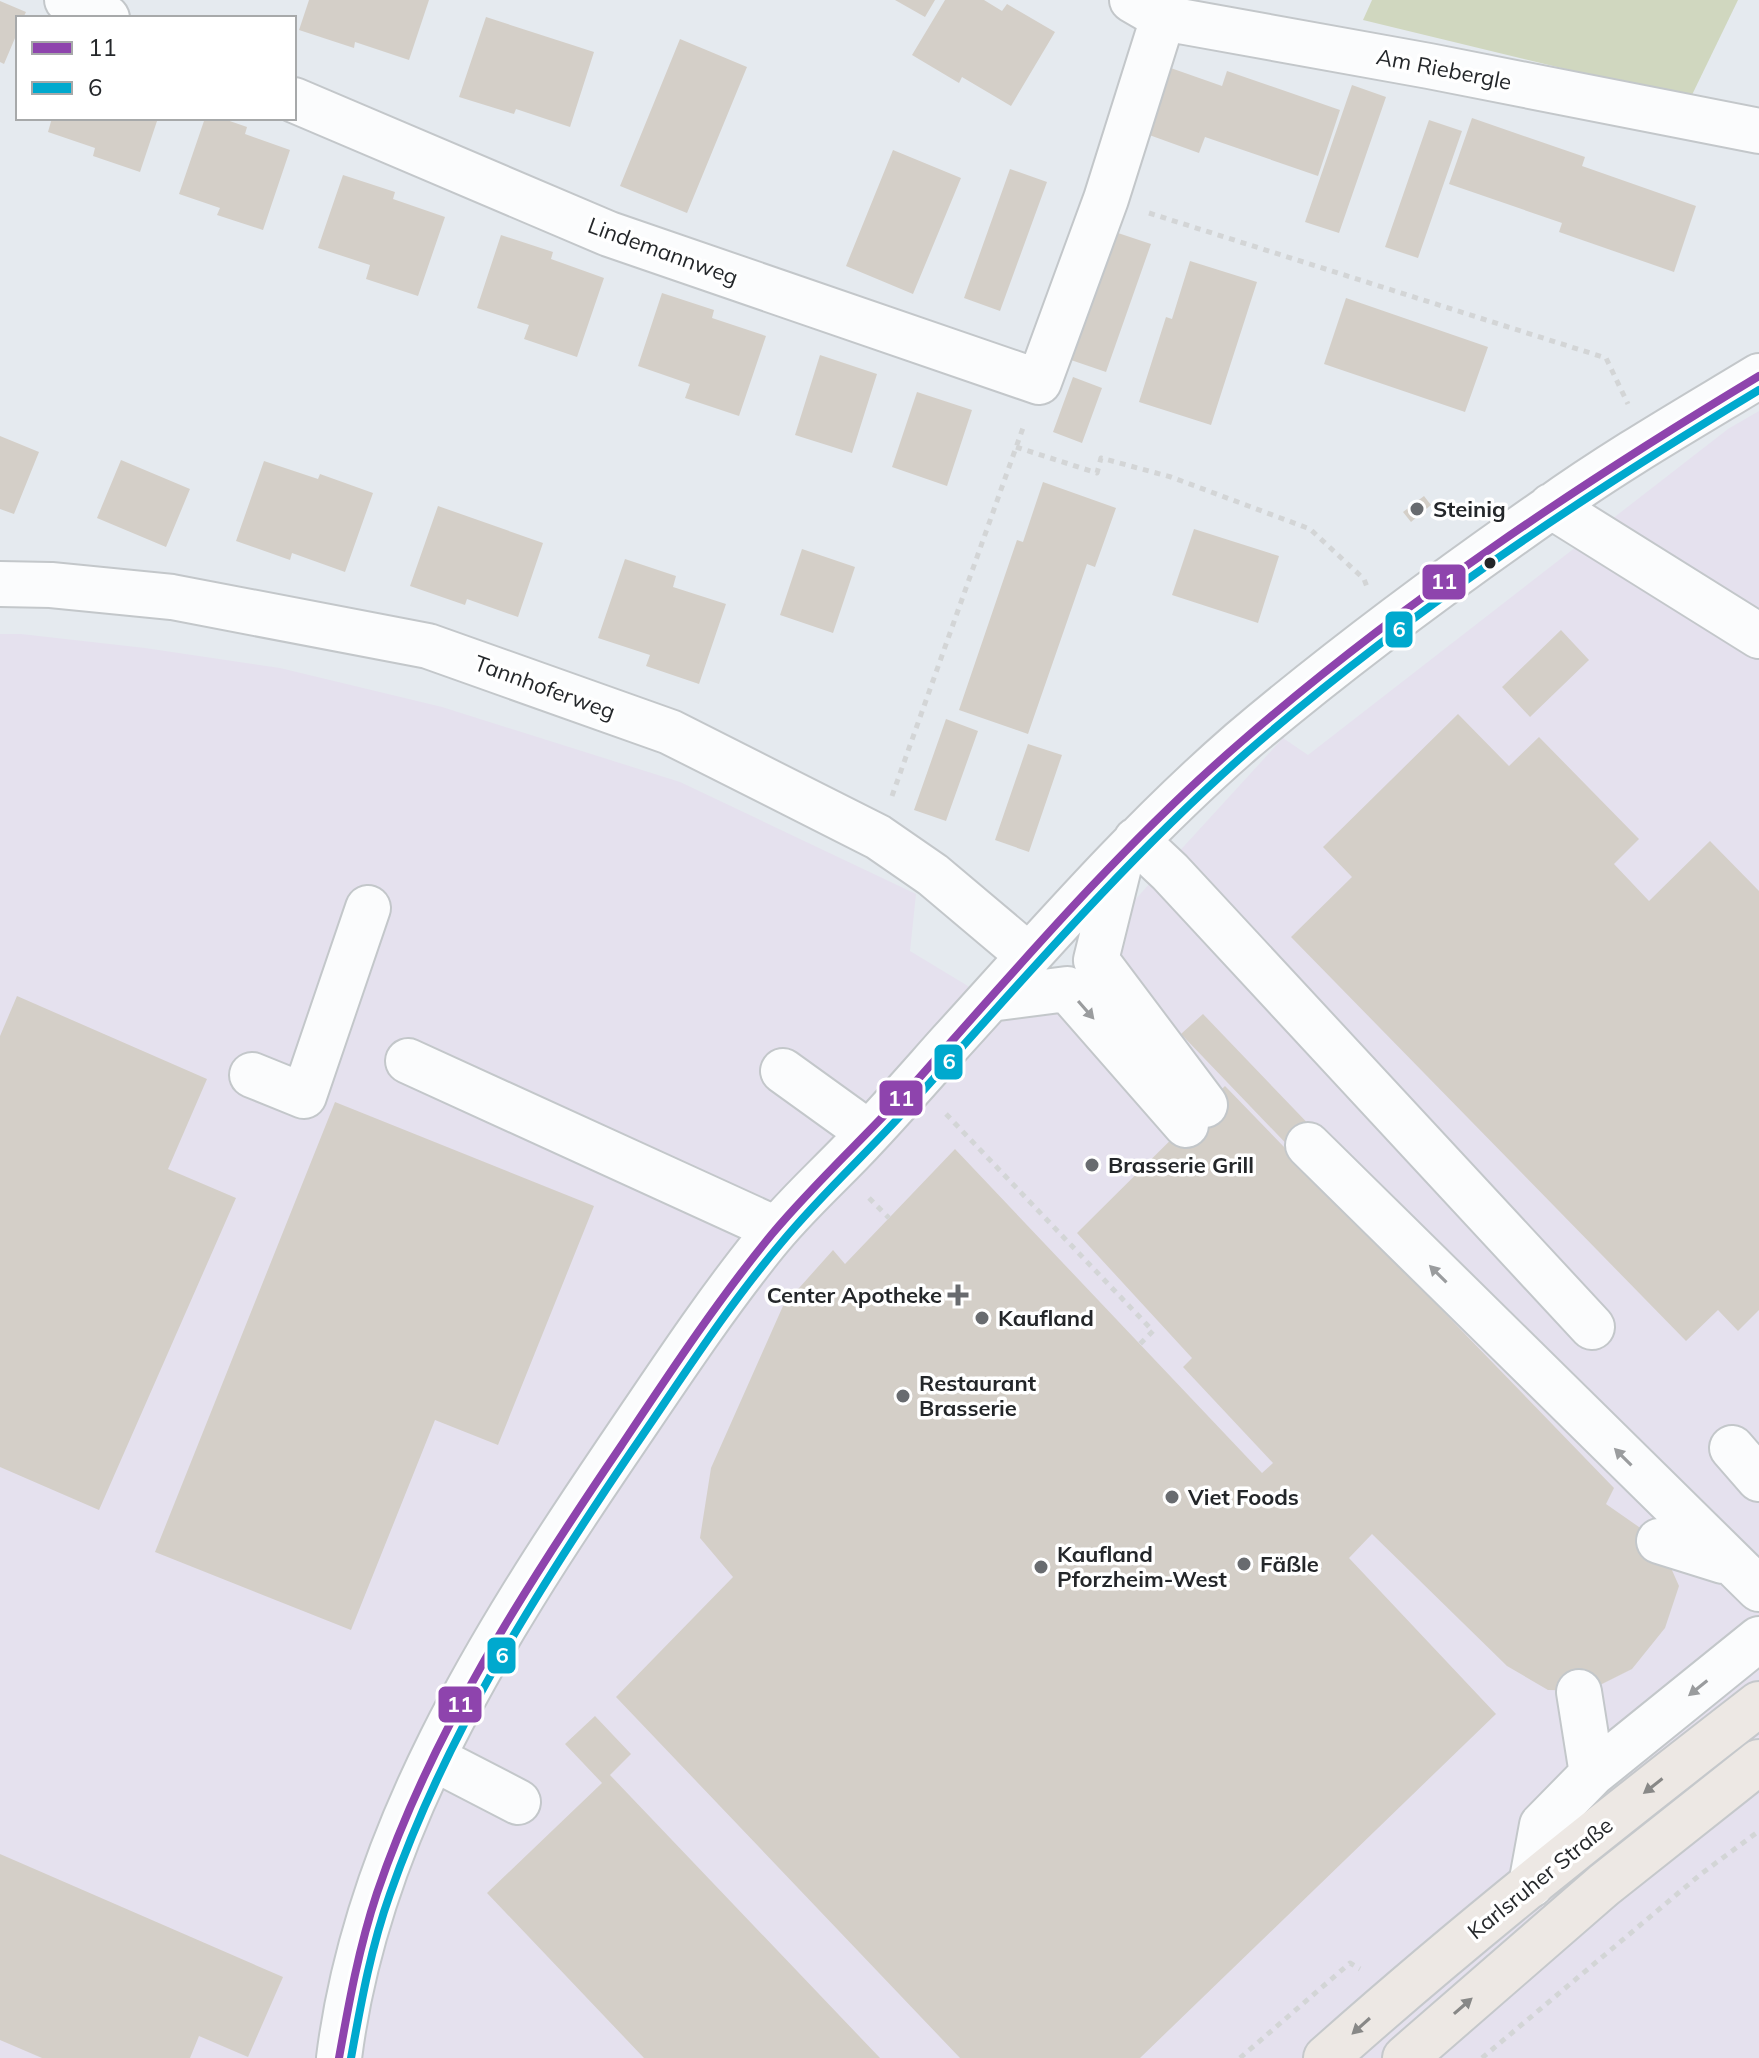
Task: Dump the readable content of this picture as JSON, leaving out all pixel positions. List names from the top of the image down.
{
  "streets": {
    "main road": ["Karlsruher Straße"],
    "street": ["Am Riebergle", "Lindemannweg", "Tannhoferweg"]
  },
  "places": {
    "other": [
      "Steinig",
      "Brasserie Grill",
      "Kaufland",
      "Restaurant Brasserie",
      "Viet Foods",
      "Fäßle",
      "Kaufland Pforzheim-West"
    ],
    "health": ["Center Apotheke"]
  },
  "lines": ["transit line 11", "transit line 6"],
  "legend": ["11", "6"]
}
